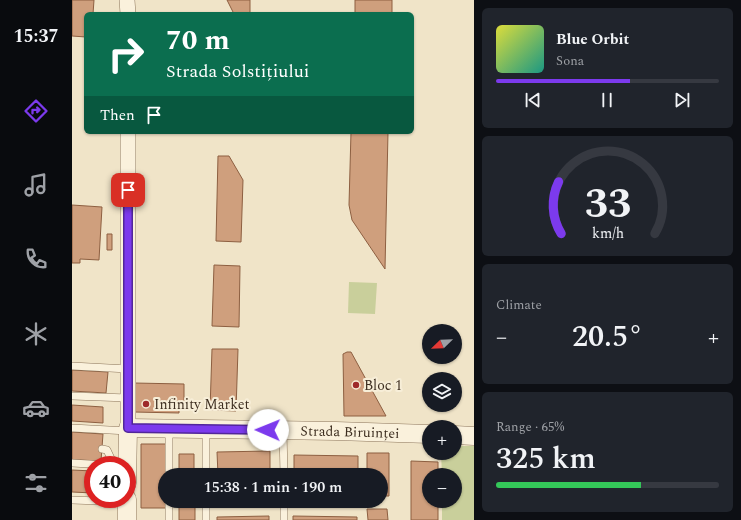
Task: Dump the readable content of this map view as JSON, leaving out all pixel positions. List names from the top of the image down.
{
  "streets": {
    "street": ["Strada Biruinței"]
  },
  "places": ["Bloc 1", "Infinity Market"],
  "north": "bottom left",
  "page": {
    "tabs": "15:37",
    "turn": ["70 m", "Strada Solstițiului"],
    "song": ["Blue Orbit", "Sona"],
    "then": "Then",
    "tile": [
      "Climate",
      ["Range · 65%", "325 km"]
    ],
    "heat": ["−", "20.5°", "+"],
    "map_buttons": ["+", "−"],
    "limit": "40",
    "trip": "15:38 · 1 min · 190 m",
    "gauge": ["33", "km/h"]
  }
}
